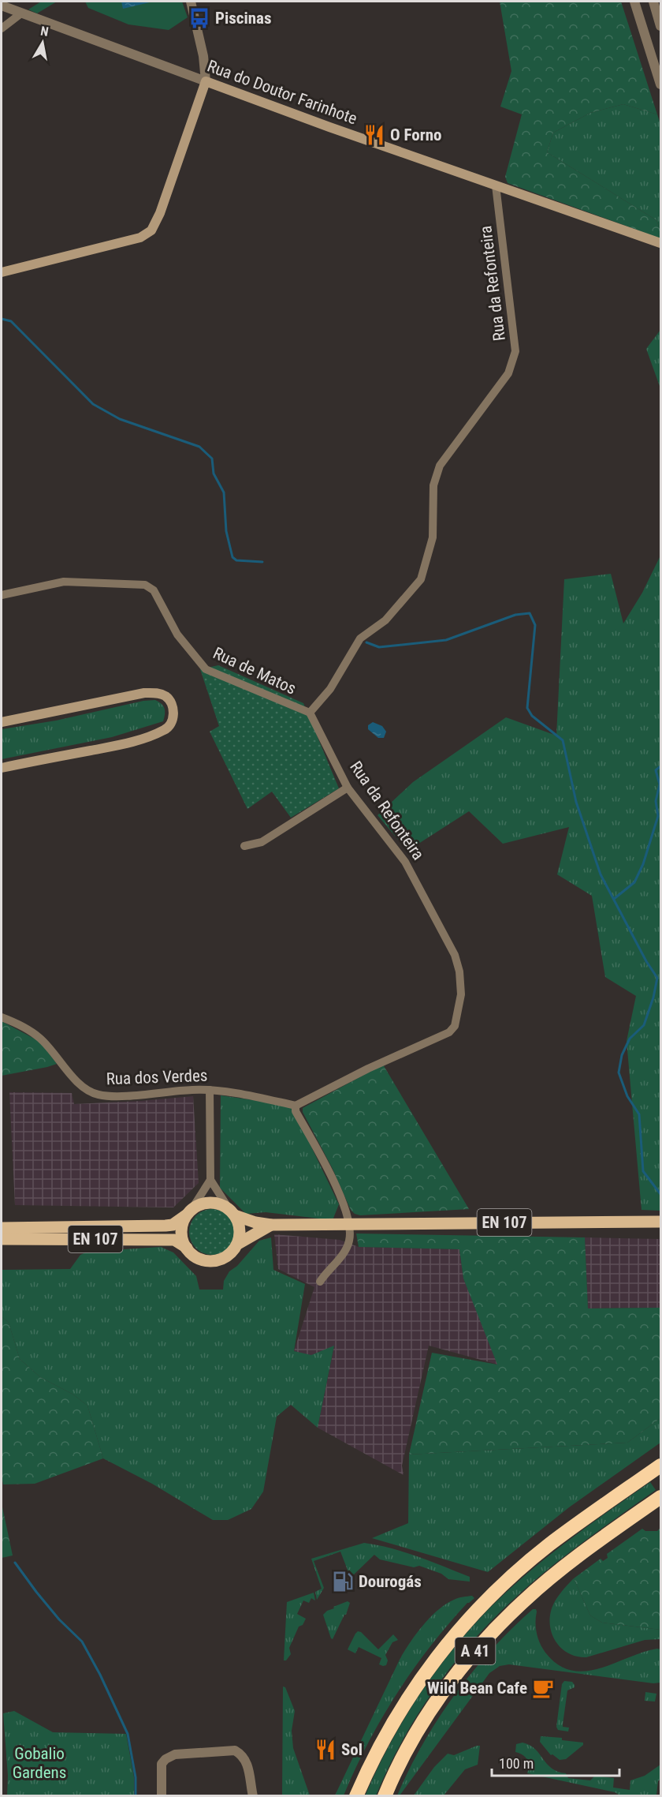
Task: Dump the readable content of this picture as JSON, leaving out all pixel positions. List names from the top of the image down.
{
  "streets": {
    "highway": ["A 41"],
    "main road": ["Rua do Doutor Farinhote", "EN 107"],
    "street": ["Rua da Refonteira", "Rua de Matos", "Rua dos Verdes"]
  },
  "crossings": [
    ["Rua do Doutor Farinhote", "Rua da Refonteira"],
    ["Rua da Refonteira", "Rua de Matos"],
    ["Rua da Refonteira", "Rua dos Verdes"]
  ],
  "parks": ["Gobalio Gardens"],
  "places": {
    "bus stop": ["Piscinas"],
    "restaurant": ["O Forno", "Sol"],
    "fuel station": ["Dourogás"],
    "cafe": ["Wild Bean Cafe"]
  },
  "scale_bar": "100 m",
  "north": "top"
}
